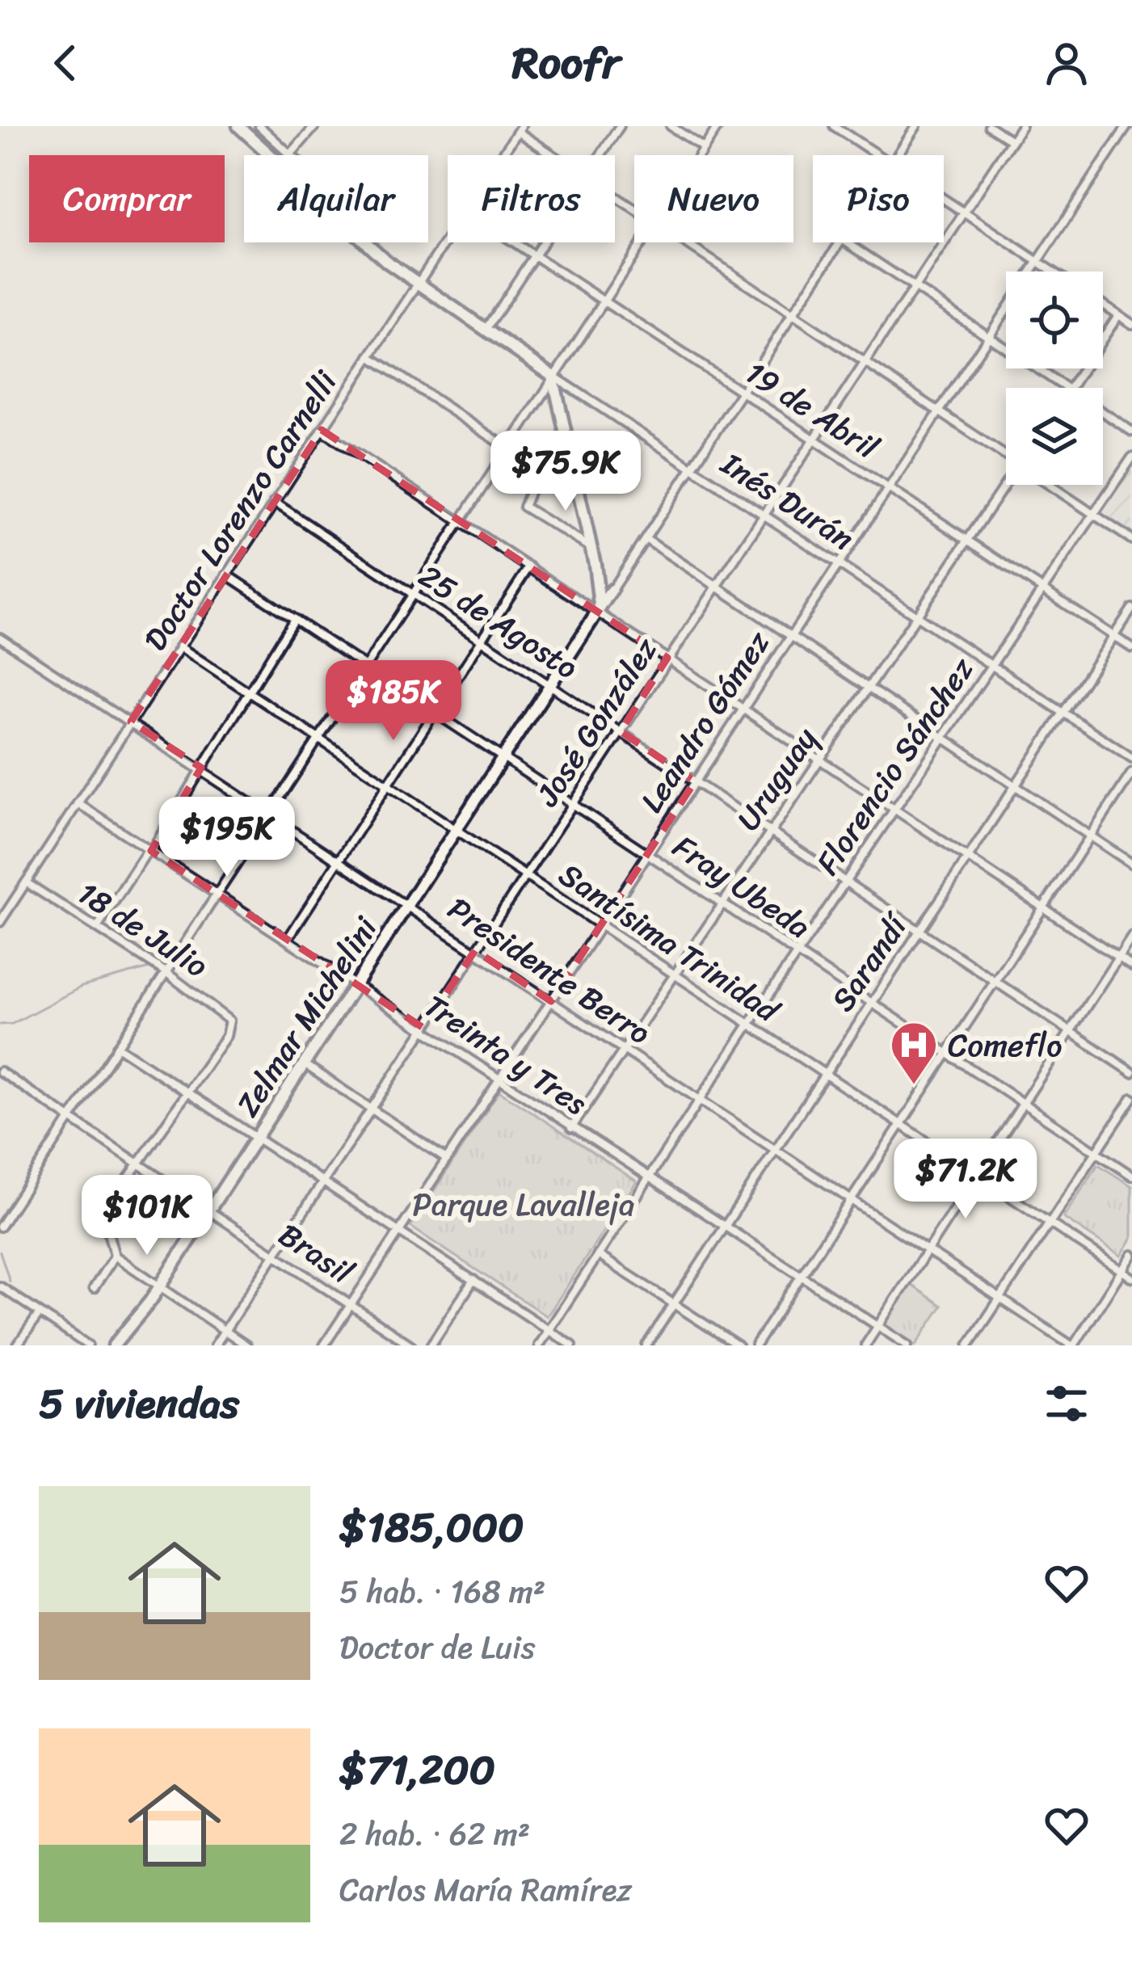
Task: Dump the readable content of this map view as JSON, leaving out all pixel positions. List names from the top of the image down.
{
  "streets": {
    "highway": ["Inés Durán", "Zelmar Michelini"],
    "street": [
      "19 de Abril",
      "Doctor Lorenzo Carnelli",
      "25 de Agosto",
      "José González",
      "Leandro Gómez",
      "Florencio Sánchez",
      "Uruguay",
      "Fray Ubeda",
      "18 de Julio",
      "Santísima Trinidad",
      "Sarandí",
      "Presidente Berro",
      "Treinta y Tres",
      "Brasil"
    ]
  },
  "crossings": [
    ["19 de Abril", "José González"],
    ["19 de Abril", "Leandro Gómez"],
    ["19 de Abril", "Florencio Sánchez"],
    ["19 de Abril", "Uruguay"],
    ["19 de Abril", "Sarandí"],
    ["Inés Durán", "Doctor Lorenzo Carnelli"],
    ["Inés Durán", "José González"],
    ["Inés Durán", "Leandro Gómez"],
    ["Inés Durán", "Florencio Sánchez"],
    ["Inés Durán", "Uruguay"],
    ["Inés Durán", "Sarandí"],
    ["Doctor Lorenzo Carnelli", "25 de Agosto"],
    ["Doctor Lorenzo Carnelli", "Fray Ubeda"],
    ["Doctor Lorenzo Carnelli", "18 de Julio"],
    ["Doctor Lorenzo Carnelli", "Santísima Trinidad"],
    ["Doctor Lorenzo Carnelli", "Presidente Berro"],
    ["Doctor Lorenzo Carnelli", "Treinta y Tres"],
    ["25 de Agosto", "José González"],
    ["25 de Agosto", "Leandro Gómez"],
    ["25 de Agosto", "Florencio Sánchez"],
    ["25 de Agosto", "Uruguay"],
    ["25 de Agosto", "Sarandí"],
    ["25 de Agosto", "Zelmar Michelini"],
    ["José González", "Fray Ubeda"],
    ["José González", "Santísima Trinidad"],
    ["José González", "Presidente Berro"],
    ["José González", "Treinta y Tres"],
    ["José González", "Brasil"],
    ["Leandro Gómez", "Fray Ubeda"],
    ["Leandro Gómez", "Santísima Trinidad"],
    ["Leandro Gómez", "Presidente Berro"],
    ["Leandro Gómez", "Treinta y Tres"],
    ["Leandro Gómez", "Brasil"],
    ["Florencio Sánchez", "Fray Ubeda"],
    ["Florencio Sánchez", "Santísima Trinidad"],
    ["Florencio Sánchez", "Presidente Berro"],
    ["Florencio Sánchez", "Treinta y Tres"],
    ["Uruguay", "Fray Ubeda"],
    ["Uruguay", "Santísima Trinidad"],
    ["Uruguay", "Presidente Berro"],
    ["Uruguay", "Treinta y Tres"],
    ["Fray Ubeda", "Sarandí"],
    ["Fray Ubeda", "Zelmar Michelini"],
    ["Santísima Trinidad", "Sarandí"],
    ["Santísima Trinidad", "Zelmar Michelini"],
    ["Sarandí", "Presidente Berro"],
    ["Sarandí", "Treinta y Tres"],
    ["Presidente Berro", "Zelmar Michelini"],
    ["Zelmar Michelini", "Treinta y Tres"],
    ["Zelmar Michelini", "Brasil"]
  ],
  "parks": ["Parque Lavalleja"],
  "places": {
    "hospital": ["Comeflo"]
  },
  "page": {
    "header": "Roofr",
    "chip": [
      "Comprar",
      "Alquilar",
      "Filtros",
      "Nuevo",
      "Piso"
    ],
    "price": [
      "$75.9K",
      "$185K",
      "$195K",
      "$71.2K",
      "$101K"
    ],
    "heading": "5 viviendas",
    "list": [
      {
        "name": "$185,000",
        "note": "5 hab. · 168 m² · Doctor de Luis"
      },
      {
        "name": "$71,200",
        "note": "2 hab. · 62 m² · Carlos María Ramírez"
      }
    ]
  }
}
